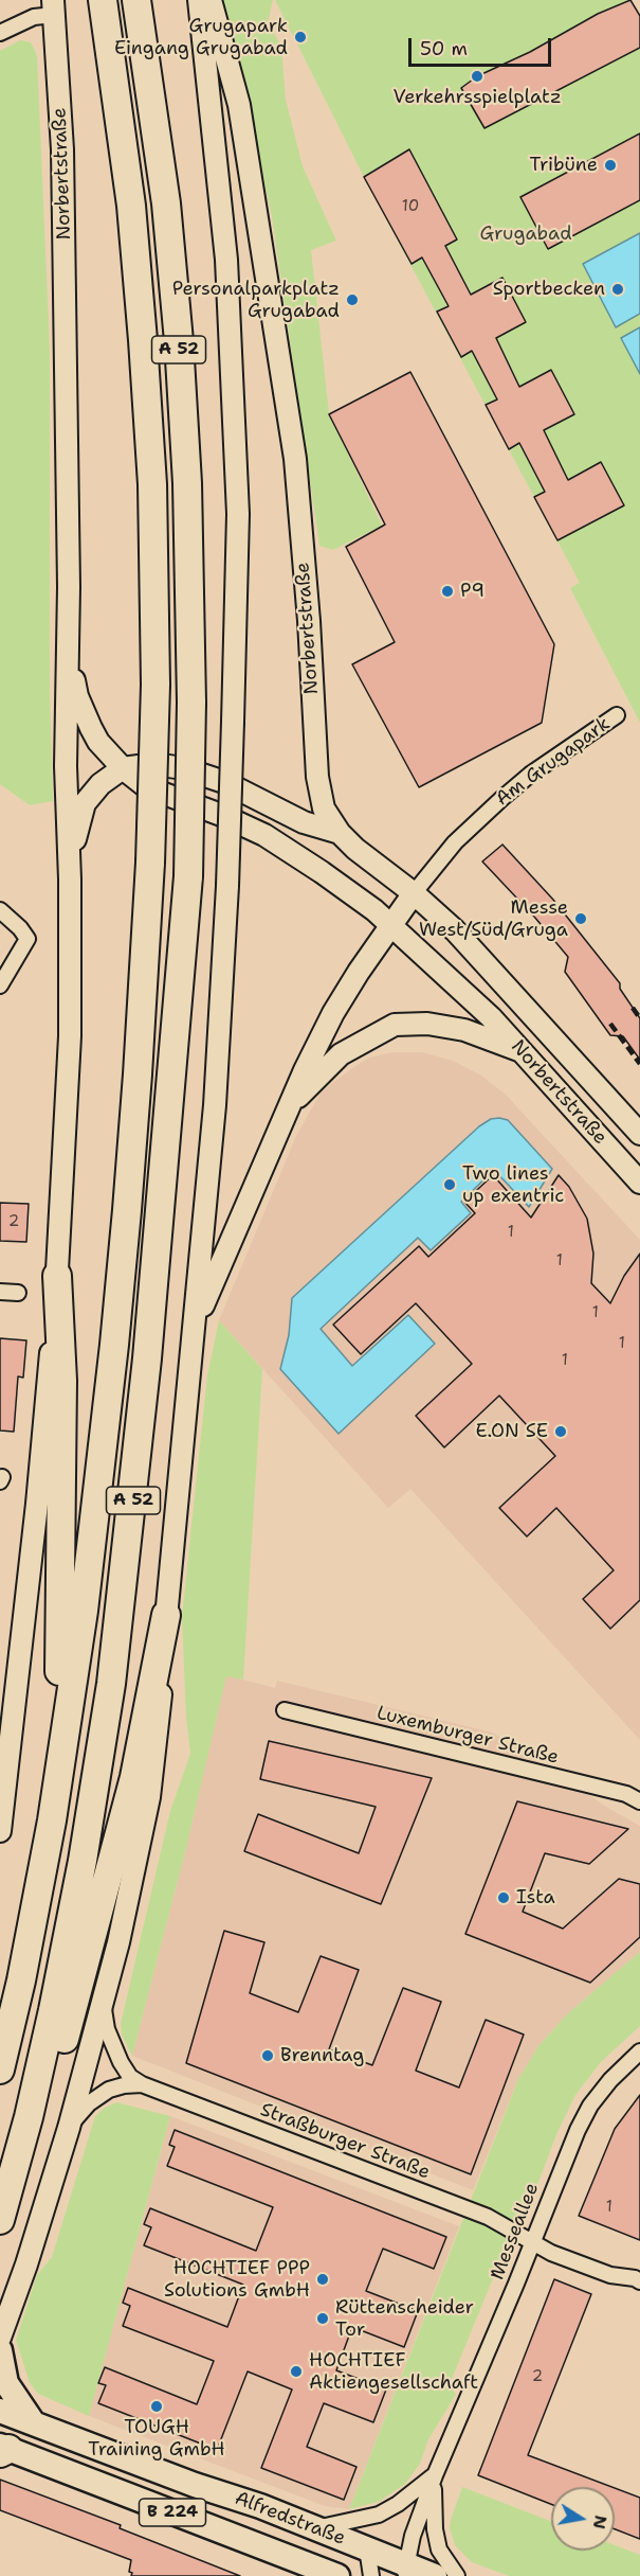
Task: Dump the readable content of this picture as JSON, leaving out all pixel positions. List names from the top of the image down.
{
  "streets": {
    "highway": ["A 52"],
    "main road": [
      "Norbertstraße",
      "Am Grugapark",
      "B 224",
      "Alfredstraße"
    ],
    "street": ["Luxemburger Straße", "Straßburger Straße", "Messeallee"]
  },
  "crossings": [
    ["Norbertstraße", "Am Grugapark"],
    ["Straßburger Straße", "Messeallee"],
    ["Messeallee", "Alfredstraße"]
  ],
  "parks": ["Grugabad"],
  "places": [
    "Grugapark Eingang Grugabad",
    "Verkehrsspielplatz",
    "Tribüne",
    "Sportbecken",
    "Personalparkplatz Grugabad",
    "P9",
    "Messe West/Süd/Gruga",
    "Two lines up exentric",
    "E.ON SE",
    "Ista",
    "Brenntag",
    "HOCHTIEF PPP Solutions GmbH",
    "Rüttenscheider Tor",
    "HOCHTIEF Aktiengesellschaft",
    "TOUGH Training GmbH"
  ],
  "house_numbers": [
    "10",
    "2",
    "1",
    "1",
    "1",
    "1",
    "1",
    "1",
    "2"
  ],
  "scale_bar": "50 m",
  "north": "right"
}
